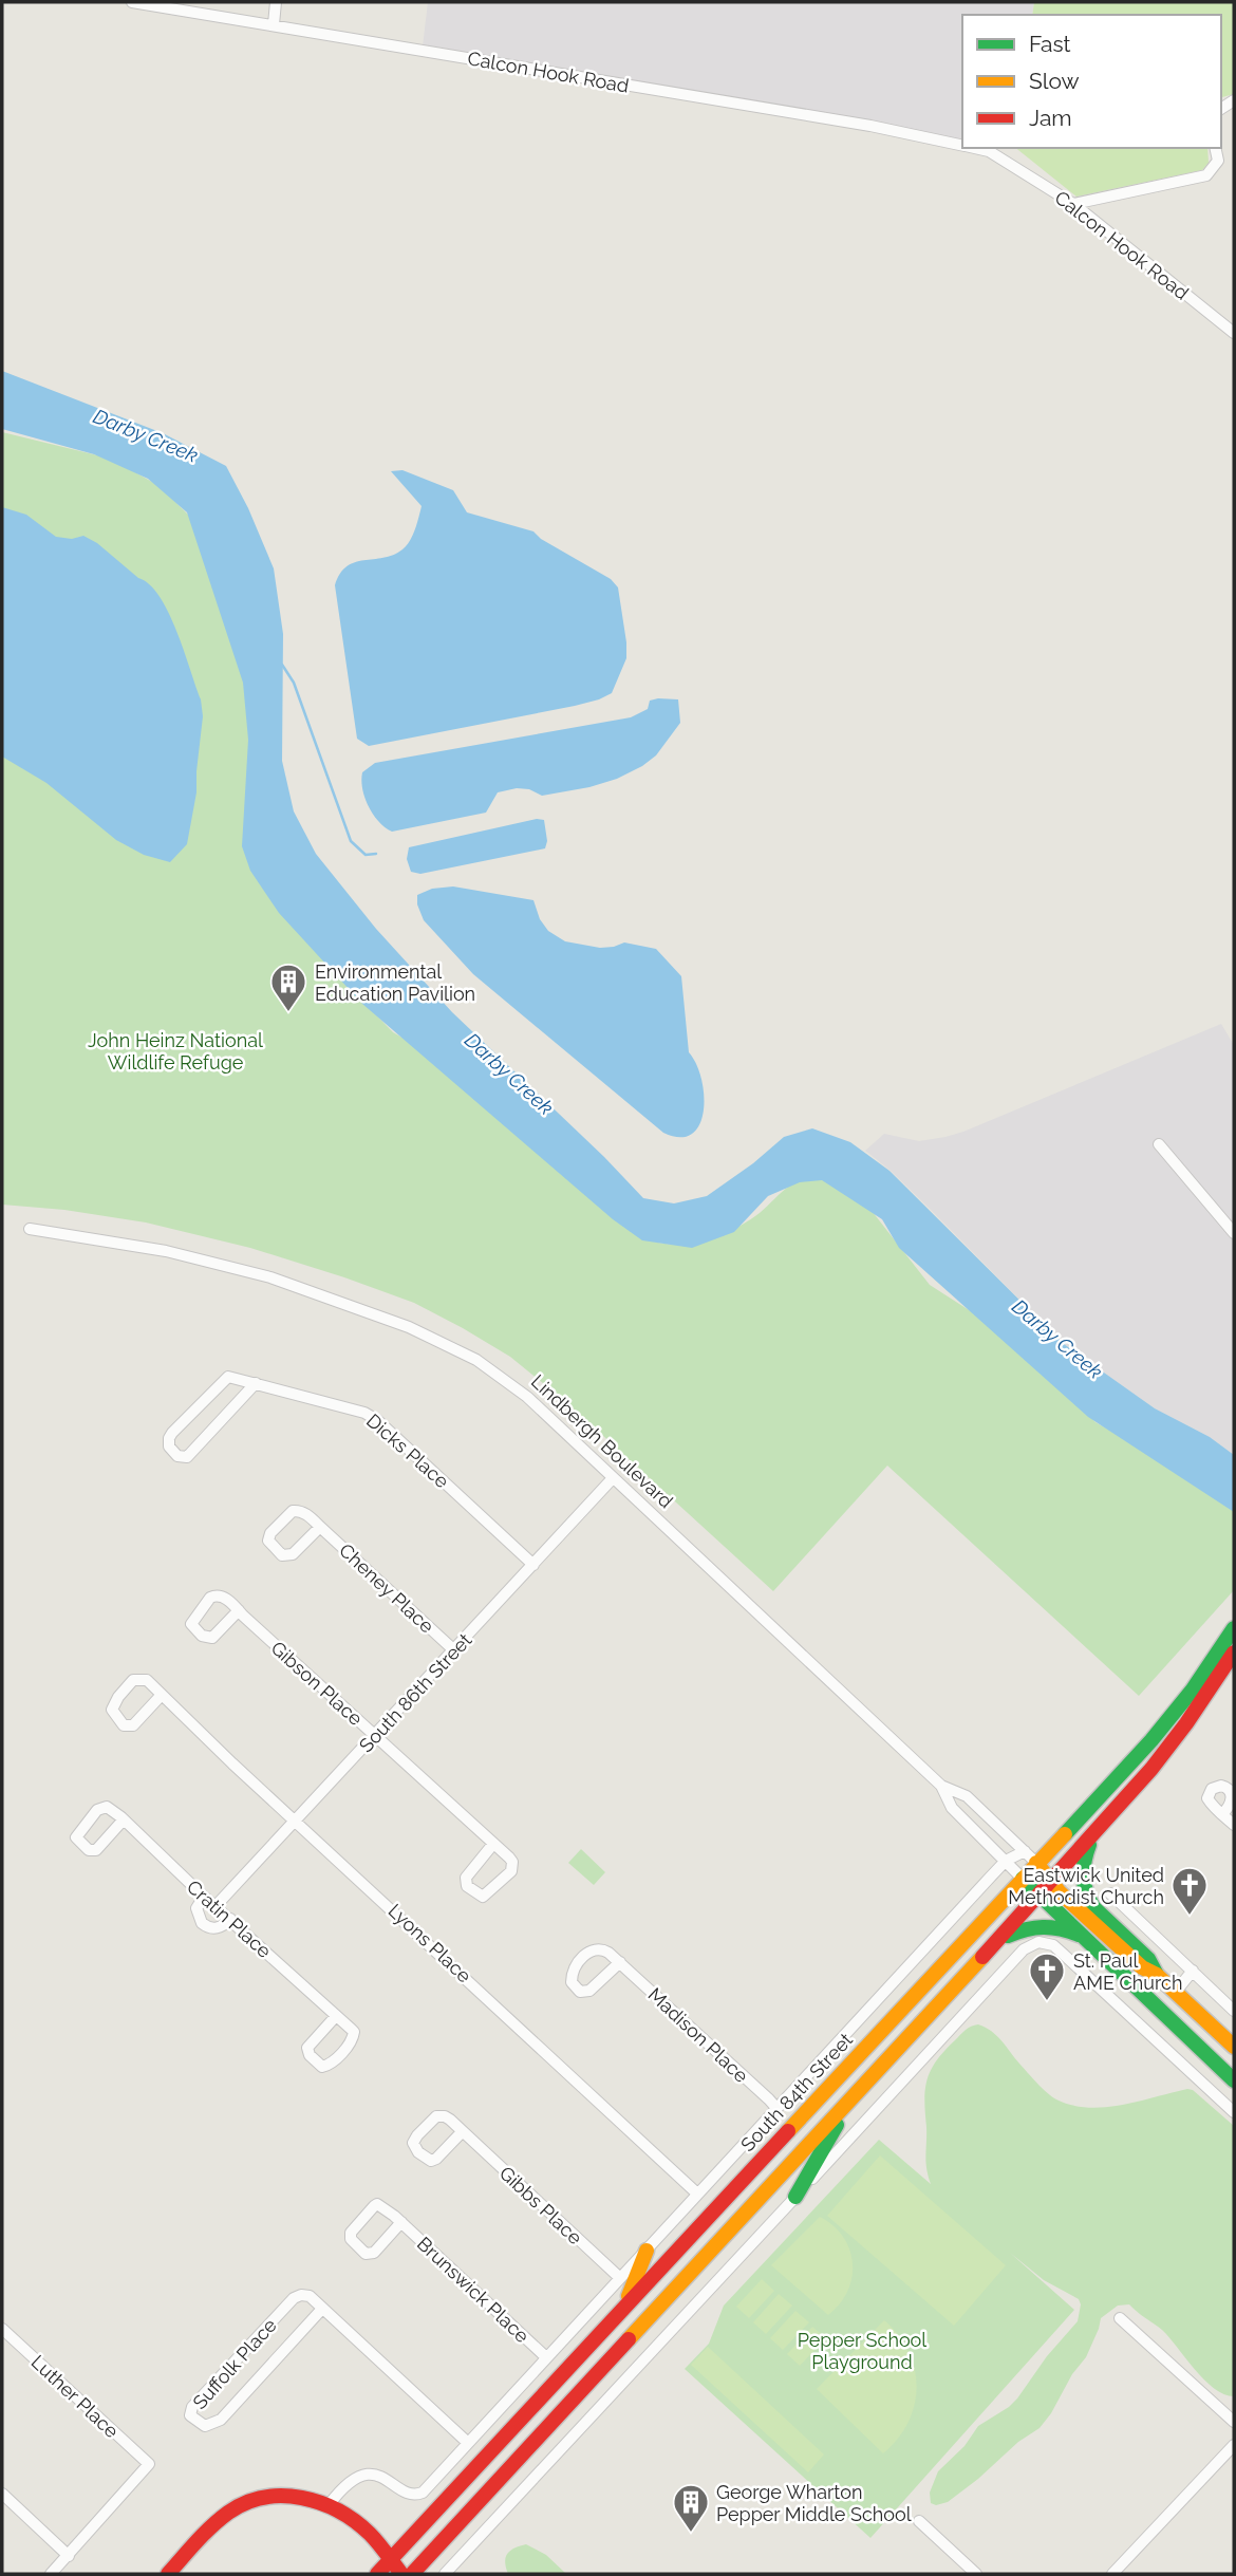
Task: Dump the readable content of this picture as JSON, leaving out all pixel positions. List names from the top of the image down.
{
  "streets": {
    "main road": ["Lindbergh Boulevard", "South 84th Street"],
    "street": [
      "Calcon Hook Road",
      "Dicks Place",
      "Cheney Place",
      "Gibson Place",
      "South 86th Street",
      "Cratin Place",
      "Lyons Place",
      "Madison Place",
      "Gibbs Place",
      "Brunswick Place",
      "Suffolk Place",
      "Luther Place"
    ]
  },
  "crossings": [
    ["Lindbergh Boulevard", "South 86th Street"],
    ["Lindbergh Boulevard", "South 84th Street"],
    ["Dicks Place", "South 86th Street"],
    ["Cheney Place", "South 86th Street"],
    ["Gibson Place", "South 86th Street"],
    ["South 86th Street", "Cratin Place"],
    ["South 86th Street", "Lyons Place"],
    ["Lyons Place", "South 84th Street"],
    ["Madison Place", "South 84th Street"],
    ["South 84th Street", "Gibbs Place"],
    ["South 84th Street", "Brunswick Place"],
    ["South 84th Street", "Suffolk Place"]
  ],
  "water": ["Darby Creek"],
  "parks": ["John Heinz National Wildlife Refuge", "Pepper School Playground"],
  "places": {
    "building": ["Environmental Education Pavilion", "George Wharton Pepper Middle School"],
    "church": ["Eastwick United Methodist Church", "St. Paul AME Church"]
  },
  "legend": ["Fast", "Slow", "Jam"]
}
